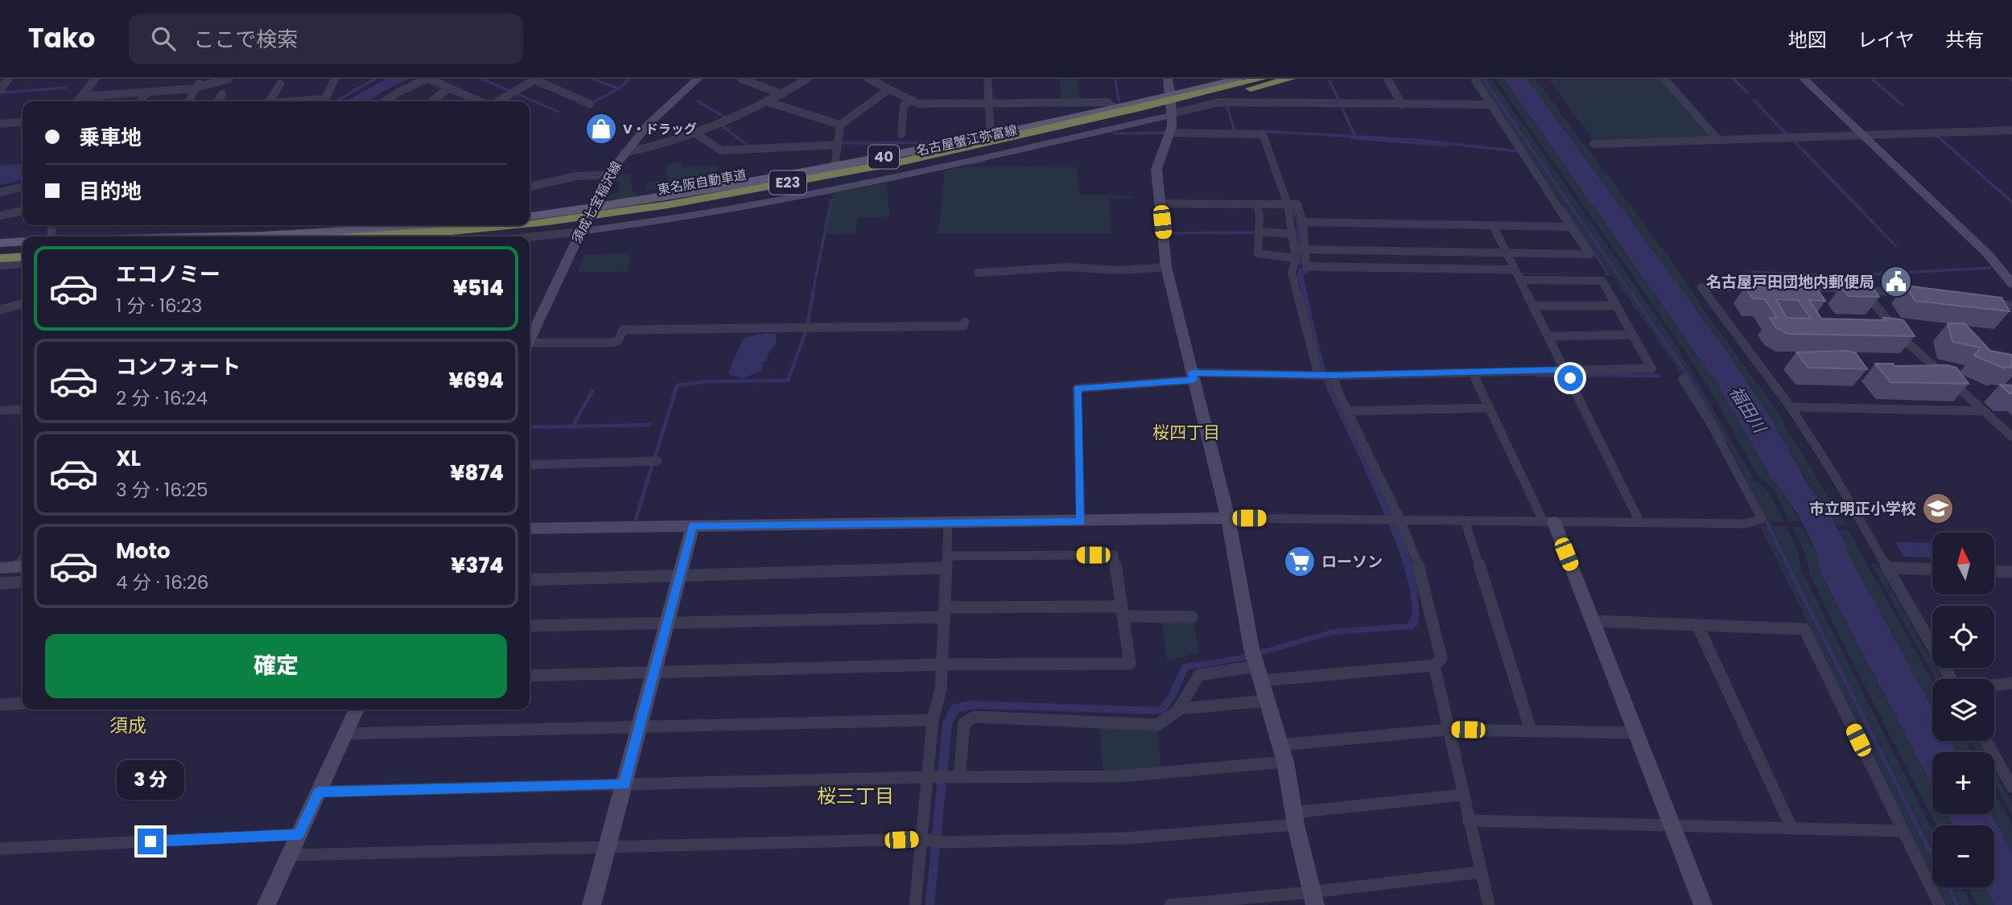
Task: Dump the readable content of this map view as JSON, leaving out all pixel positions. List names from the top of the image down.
{
  "streets": {
    "highway": ["東名阪自動車道", "E23"],
    "main road": ["名古屋蟹江弥富線", "40"],
    "street": ["須成七宝稲沢線"]
  },
  "crossings": [
    ["名古屋蟹江弥富線", "須成七宝稲沢線"]
  ],
  "districts": ["桜四丁目", "須成", "桜三丁目"],
  "water": ["福田川"],
  "places": {
    "shop": ["V・ドラッグ"],
    "public building": ["名古屋戸田団地内郵便局"],
    "school or university": ["市立明正小学校"],
    "supermarket": ["ローソン"]
  },
  "north": "top",
  "page": {
    "header": "Tako",
    "search": "ここで検索",
    "nav": ["地図", "レイヤ", "共有"],
    "banner": ["乗車地", "目的地"],
    "list": [
      {
        "name": "エコノミー",
        "note": "1 分 · 16:23",
        "value": "¥514"
      },
      {
        "name": "コンフォート",
        "note": "2 分 · 16:24",
        "value": "¥694"
      },
      {
        "name": "XL",
        "note": "3 分 · 16:25",
        "value": "¥874"
      },
      {
        "name": "Moto",
        "note": "4 分 · 16:26",
        "value": "¥374"
      }
    ],
    "map_buttons": ["+", "−"],
    "buttons": "確定",
    "bubble": "3 分"
  }
}
